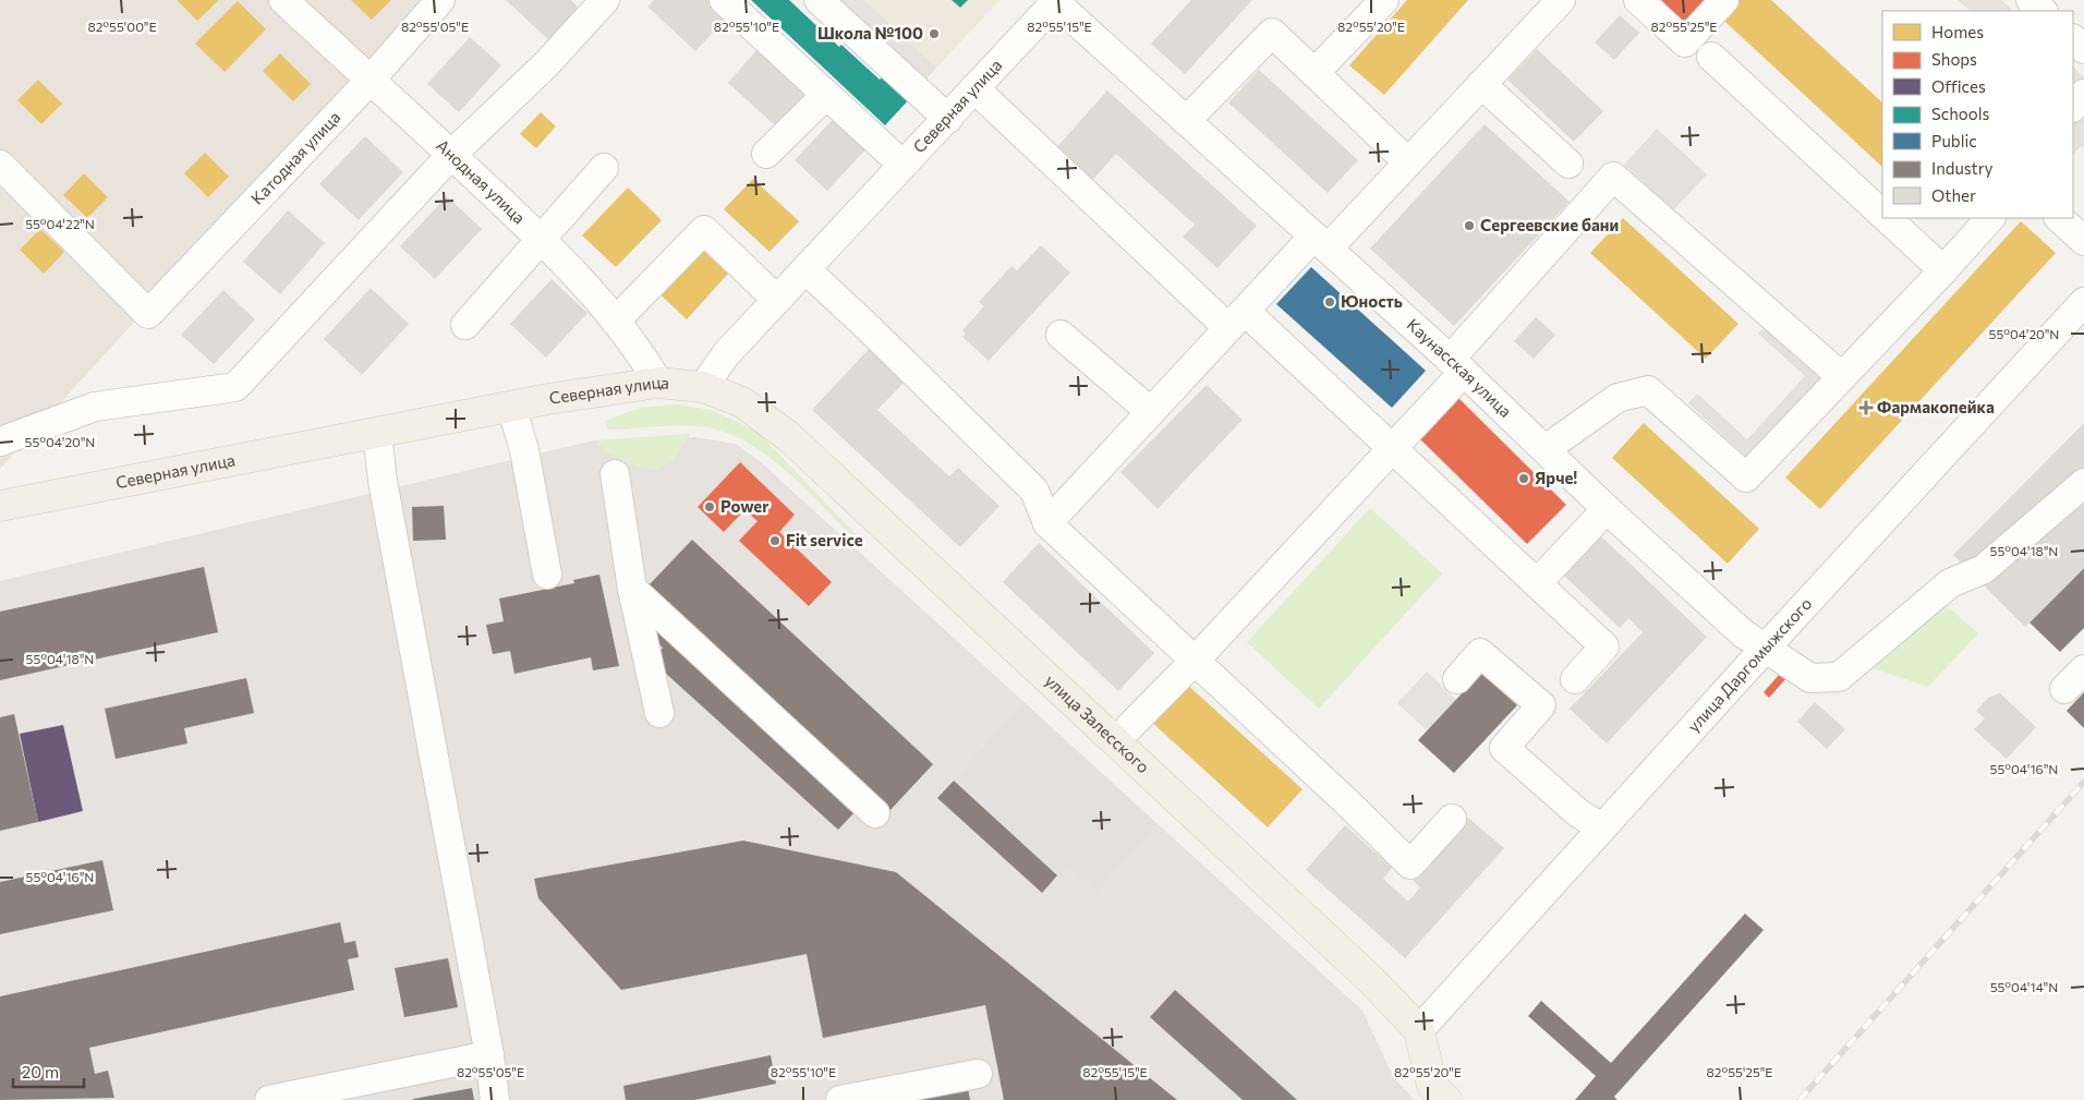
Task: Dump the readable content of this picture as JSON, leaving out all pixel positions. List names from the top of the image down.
{
  "streets": {
    "main road": ["Северная улица", "улица Залесского"],
    "street": [
      "Катодная улица",
      "Анодная улица",
      "Каунасская улица",
      "улица Даргомыжского"
    ]
  },
  "crossings": [
    ["Северная улица", "Анодная улица"],
    ["Северная улица", "Каунасская улица"],
    ["Северная улица", "улица Залесского"],
    ["Катодная улица", "Анодная улица"],
    ["Каунасская улица", "улица Даргомыжского"],
    ["улица Даргомыжского", "улица Залесского"]
  ],
  "places": {
    "other": [
      "Школа №100",
      "Сергеевские бани",
      "Юность",
      "Ярче!",
      "Power",
      "Fit service"
    ],
    "health": ["Фармакопейка"]
  },
  "legend": [
    "Homes",
    "Shops",
    "Offices",
    "Schools",
    "Public",
    "Industry",
    "Other"
  ],
  "scale_bar": "20 m",
  "coordinates": [
    "82°55'00\"E",
    "82°55'05\"E",
    "82°55'10\"E",
    "82°55'15\"E",
    "82°55'20\"E",
    "82°55'25\"E",
    "55°04'22\"N",
    "55°04'20\"N",
    "55°04'18\"N",
    "55°04'16\"N",
    "55°04'14\"N"
  ]
}
